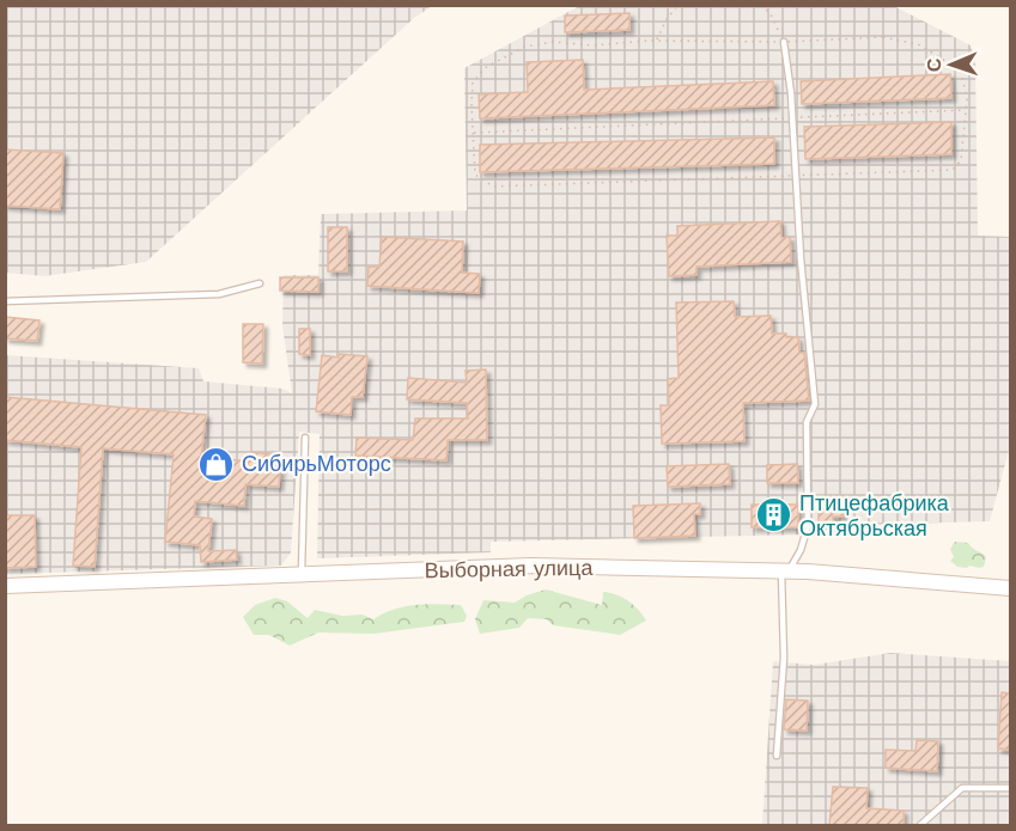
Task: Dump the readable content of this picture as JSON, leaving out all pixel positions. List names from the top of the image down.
{
  "streets": {
    "main road": ["Выборная улица"]
  },
  "places": {
    "shop": ["СибирьМоторс"],
    "building": ["Птицефабрика Октябрьская"]
  },
  "north": "left"
}
